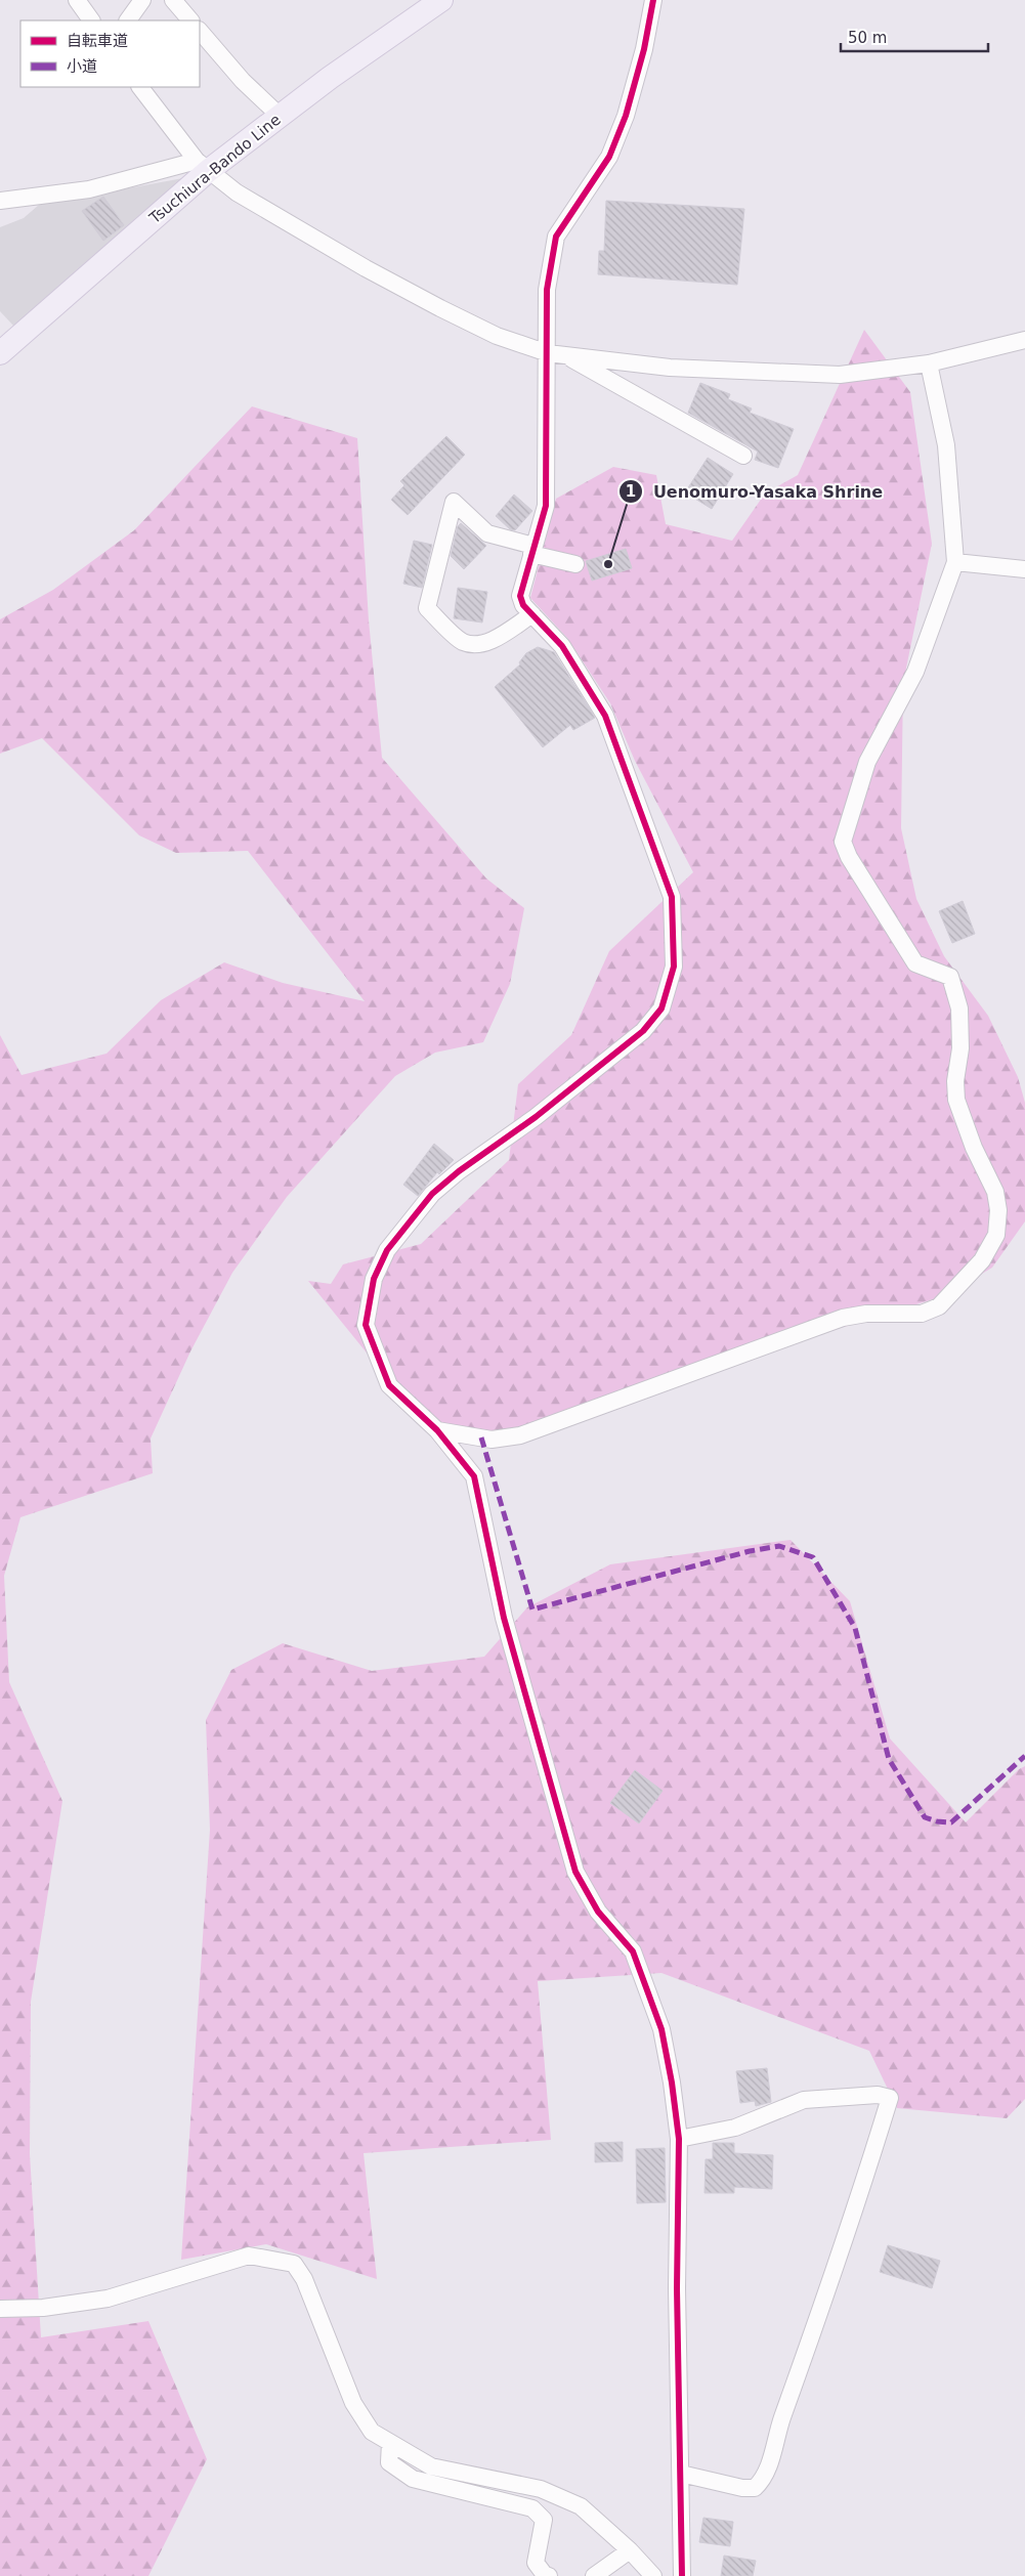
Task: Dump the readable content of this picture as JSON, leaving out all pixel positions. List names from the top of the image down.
{
  "streets": {
    "main road": ["Tsuchiura-Bando Line"]
  },
  "places": ["Uenomuro-Yasaka Shrine"],
  "legend": ["自転車道", "小道"],
  "scale_bar": "50 m"
}
